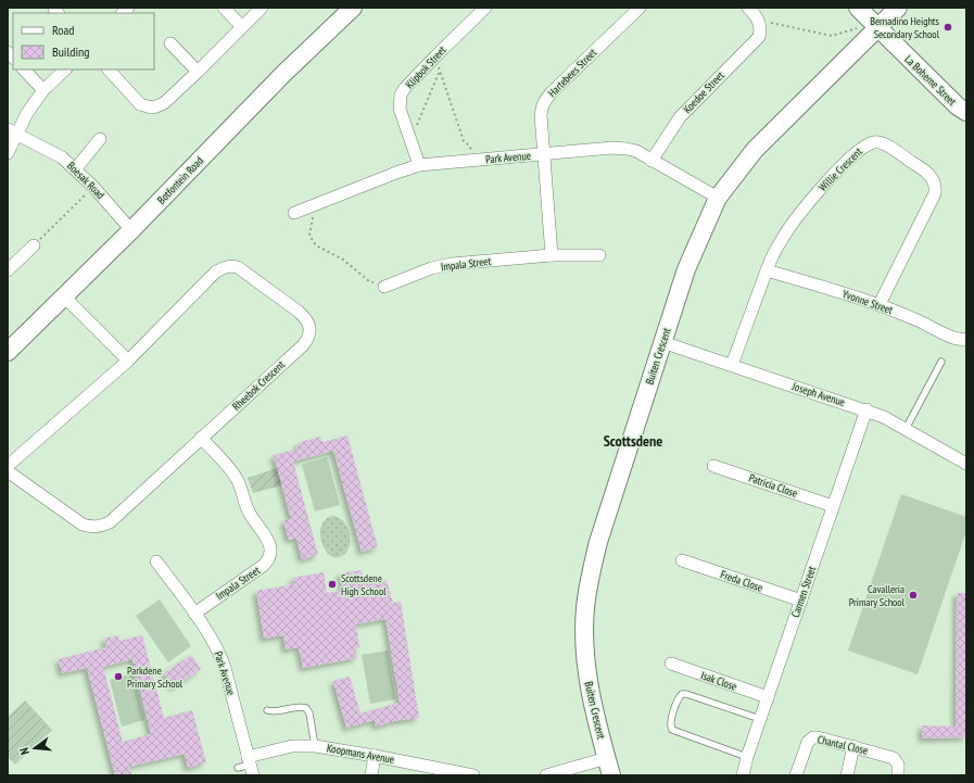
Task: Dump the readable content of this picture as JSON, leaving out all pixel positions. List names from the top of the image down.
{
  "streets": {
    "street": [
      "Klipbok Street",
      "Hartebees Street",
      "La Boheme Street",
      "Koedoe Street",
      "Park Avenue",
      "Willie Crescent",
      "Boesak Road",
      "Botfontein Road",
      "Impala Street",
      "Yvonne Street",
      "Buiten Crescent",
      "Rheebok Crescent",
      "Joseph Avenue",
      "Patricia Close",
      "Freda Close",
      "Carmen Street",
      "Isak Close",
      "Chantal Close",
      "Koopmans Avenue"
    ]
  },
  "crossings": [
    ["Klipbok Street", "Park Avenue"],
    ["Hartebees Street", "Park Avenue"],
    ["La Boheme Street", "Buiten Crescent"],
    ["Koedoe Street", "Park Avenue"],
    ["Park Avenue", "Impala Street"],
    ["Park Avenue", "Buiten Crescent"],
    ["Park Avenue", "Koopmans Avenue"],
    ["Willie Crescent", "Yvonne Street"],
    ["Willie Crescent", "Joseph Avenue"],
    ["Boesak Road", "Botfontein Road"],
    ["Impala Street", "Rheebok Crescent"],
    ["Buiten Crescent", "Joseph Avenue"],
    ["Joseph Avenue", "Carmen Street"],
    ["Patricia Close", "Carmen Street"],
    ["Freda Close", "Carmen Street"],
    ["Carmen Street", "Isak Close"]
  ],
  "districts": ["Scottsdene"],
  "places": [
    "Bernadino Heights Secondary School",
    "Scottsdene High School",
    "Cavalleria Primary School",
    "Parkdene Primary School"
  ],
  "legend": ["Road", "Building"],
  "north": "left"
}
